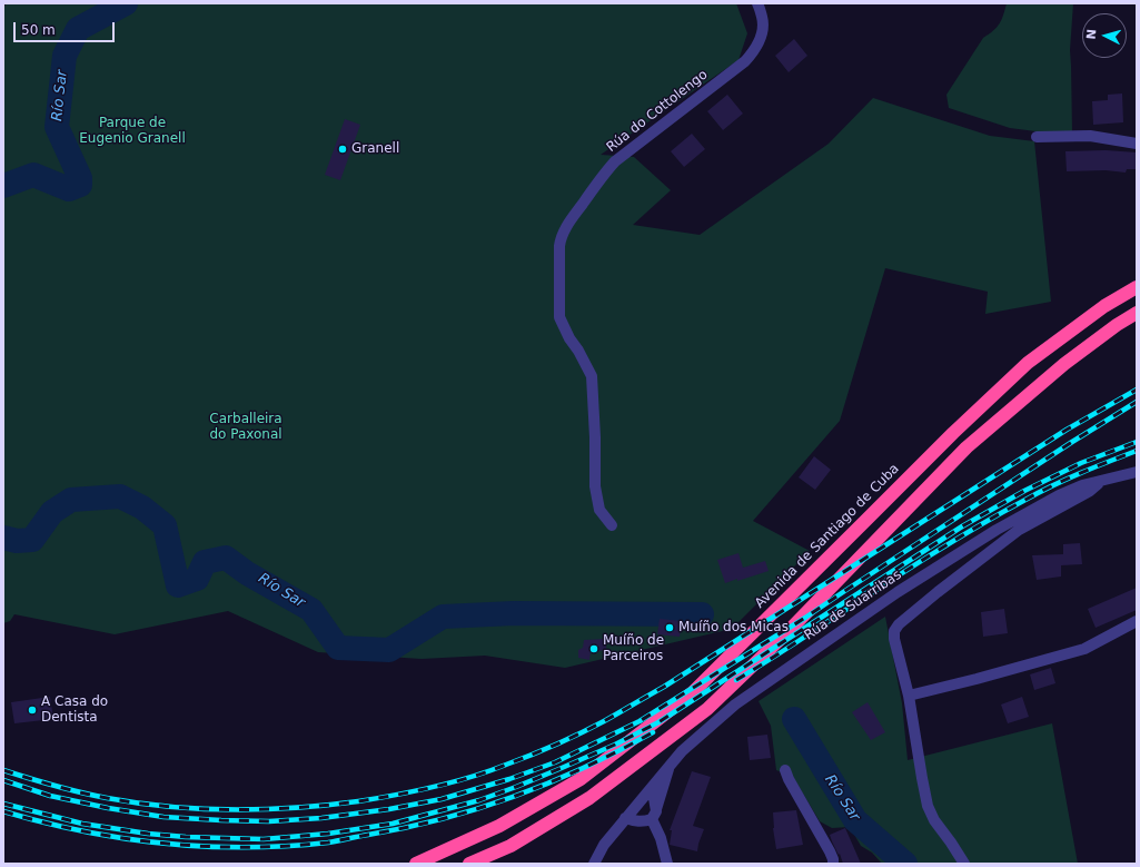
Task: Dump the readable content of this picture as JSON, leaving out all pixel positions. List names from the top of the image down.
{
  "streets": {
    "highway": ["Avenida de Santiago de Cuba"],
    "street": ["Rúa do Cottolengo", "Rúa de Suarribas"]
  },
  "water": ["Río Sar"],
  "parks": ["Parque de Eugenio Granell", "Carballeira do Paxonal"],
  "places": [
    "Granell",
    "Muíño dos Micas",
    "Muíño de Parceiros",
    "A Casa do Dentista"
  ],
  "scale_bar": "50 m",
  "north": "left"
}
